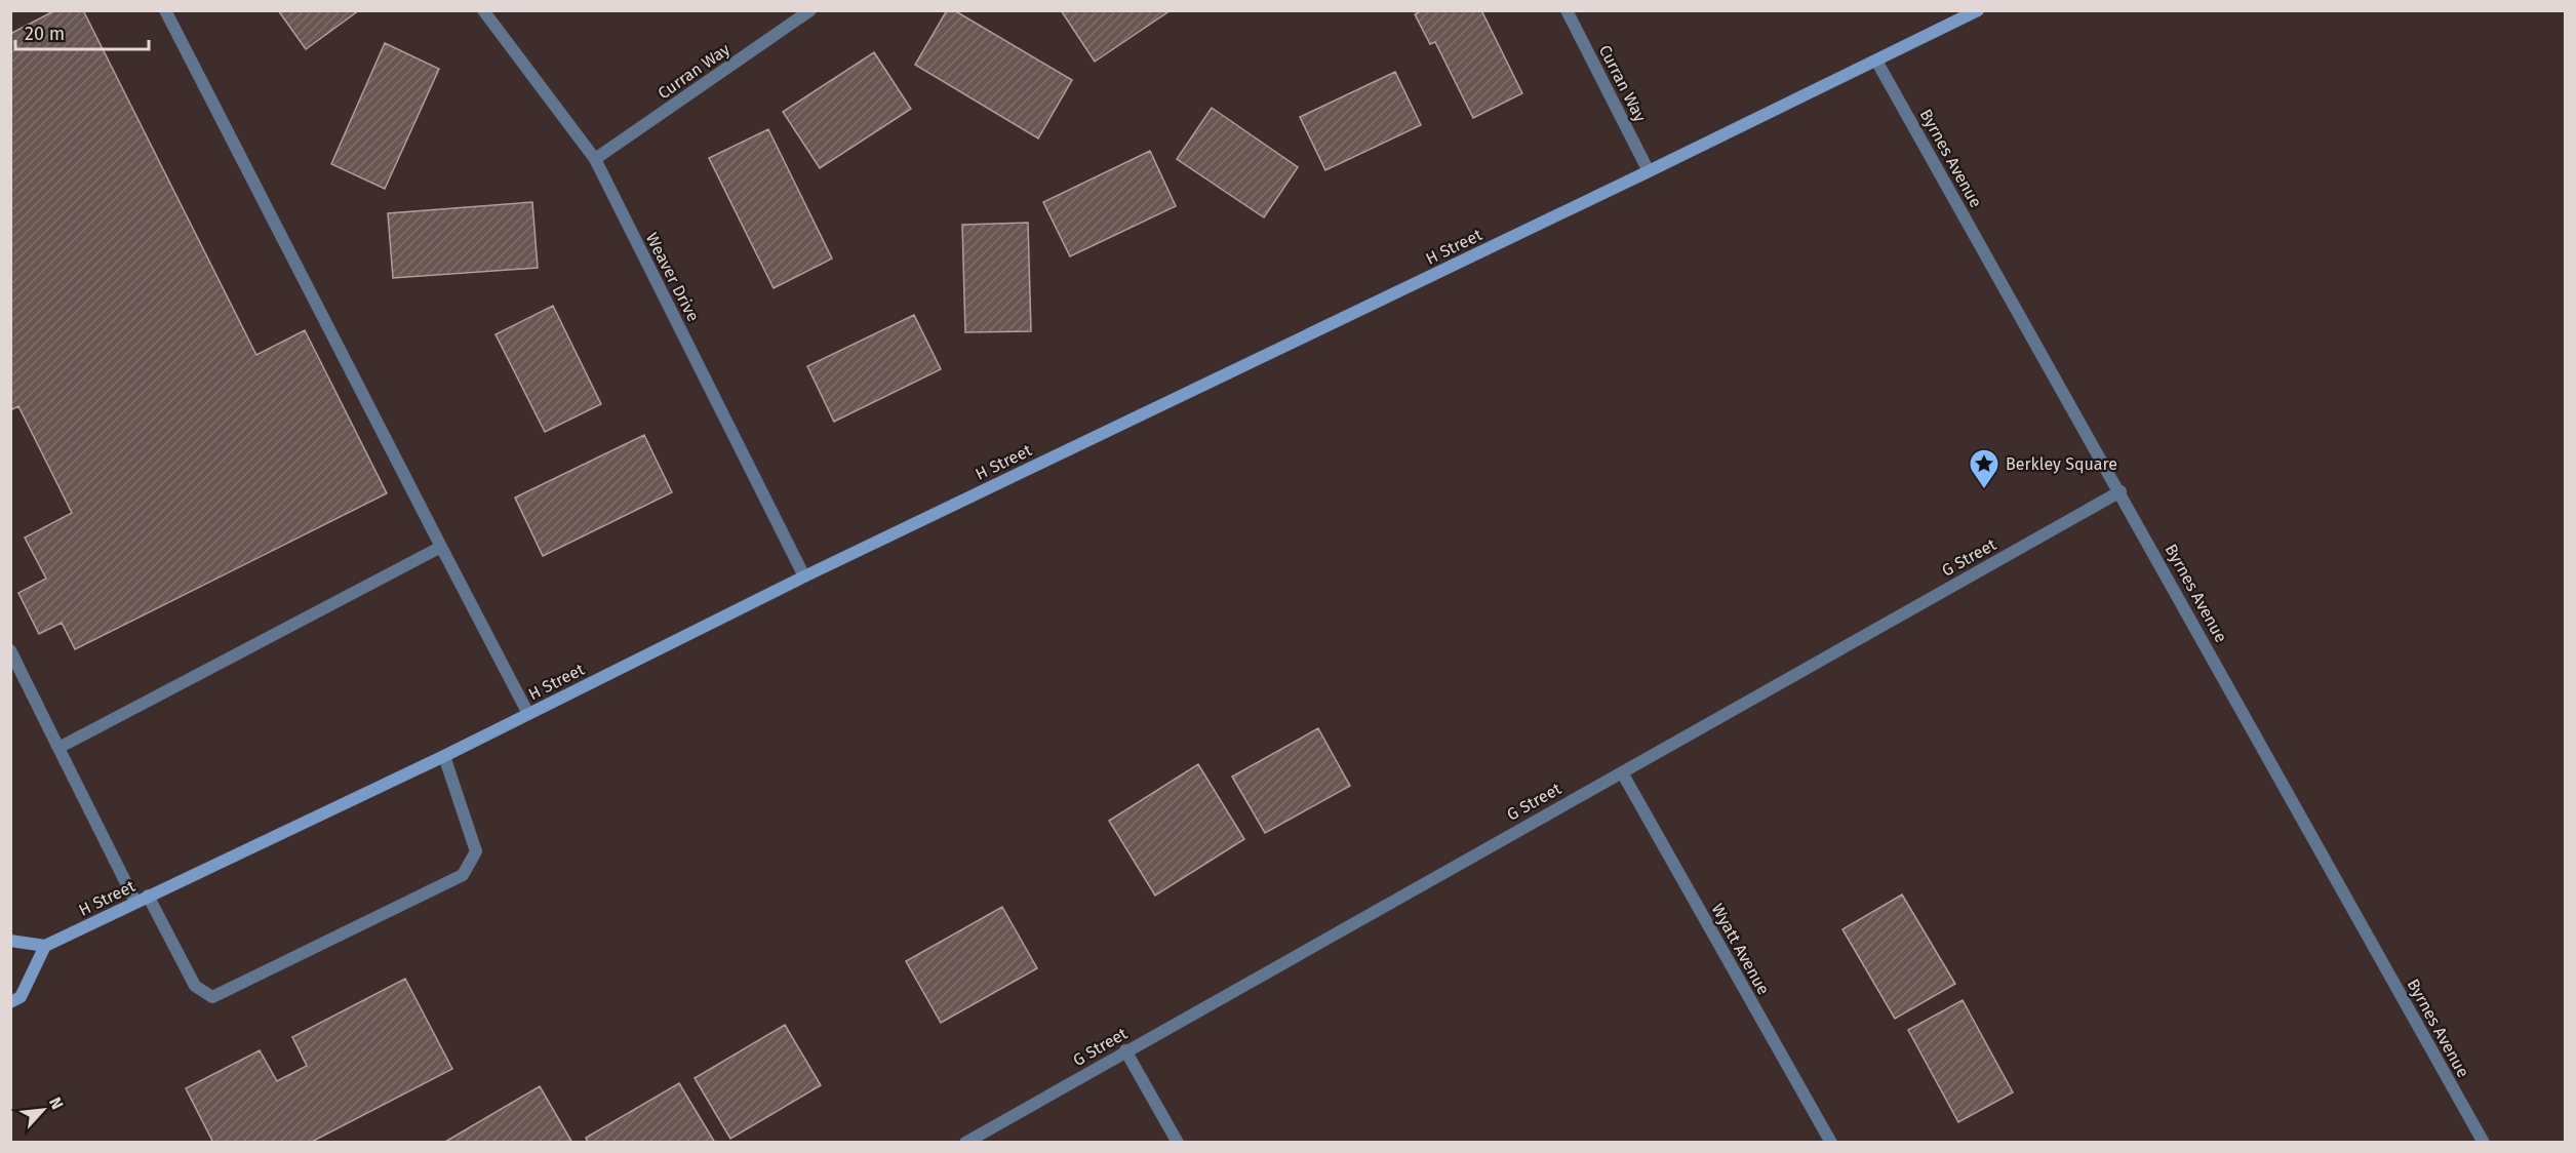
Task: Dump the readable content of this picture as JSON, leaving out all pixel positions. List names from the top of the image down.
{
  "streets": {
    "street": [
      "Curran Way",
      "Byrnes Avenue",
      "H Street",
      "Weaver Drive",
      "G Street",
      "Wyatt Avenue"
    ]
  },
  "crossings": [
    ["Curran Way", "H Street"],
    ["Curran Way", "Weaver Drive"],
    ["Byrnes Avenue", "H Street"],
    ["Byrnes Avenue", "G Street"],
    ["H Street", "Weaver Drive"],
    ["G Street", "Wyatt Avenue"]
  ],
  "places": {
    "place": ["Berkley Square"]
  },
  "scale_bar": "20 m",
  "north": "top right"
}
